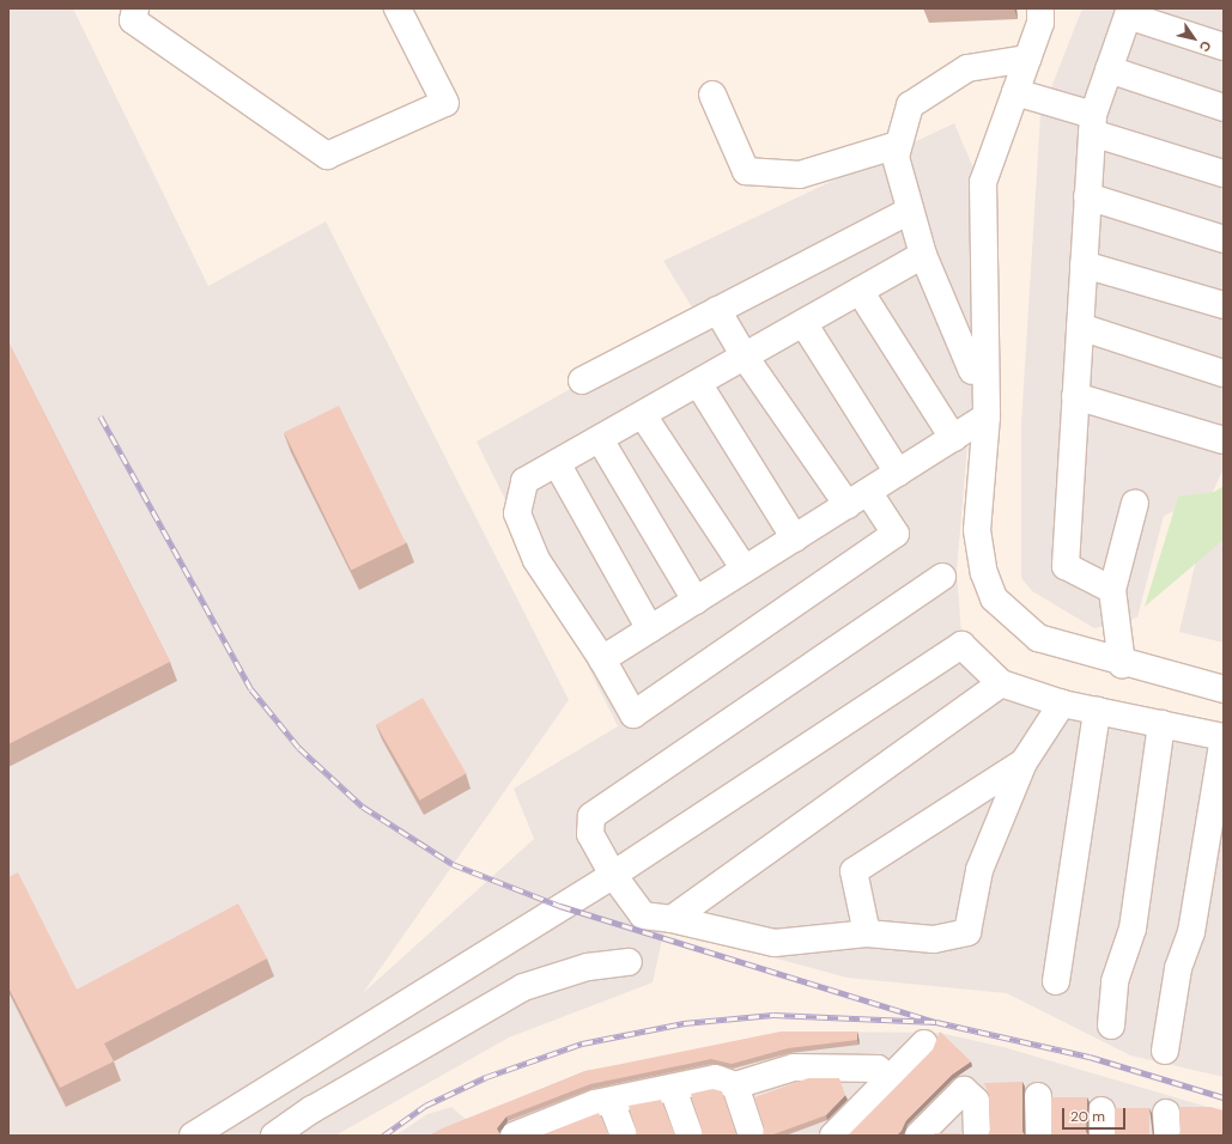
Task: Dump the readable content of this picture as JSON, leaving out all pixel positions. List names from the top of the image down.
{
  "scale_bar": "20 m",
  "north": "bottom right"
}
